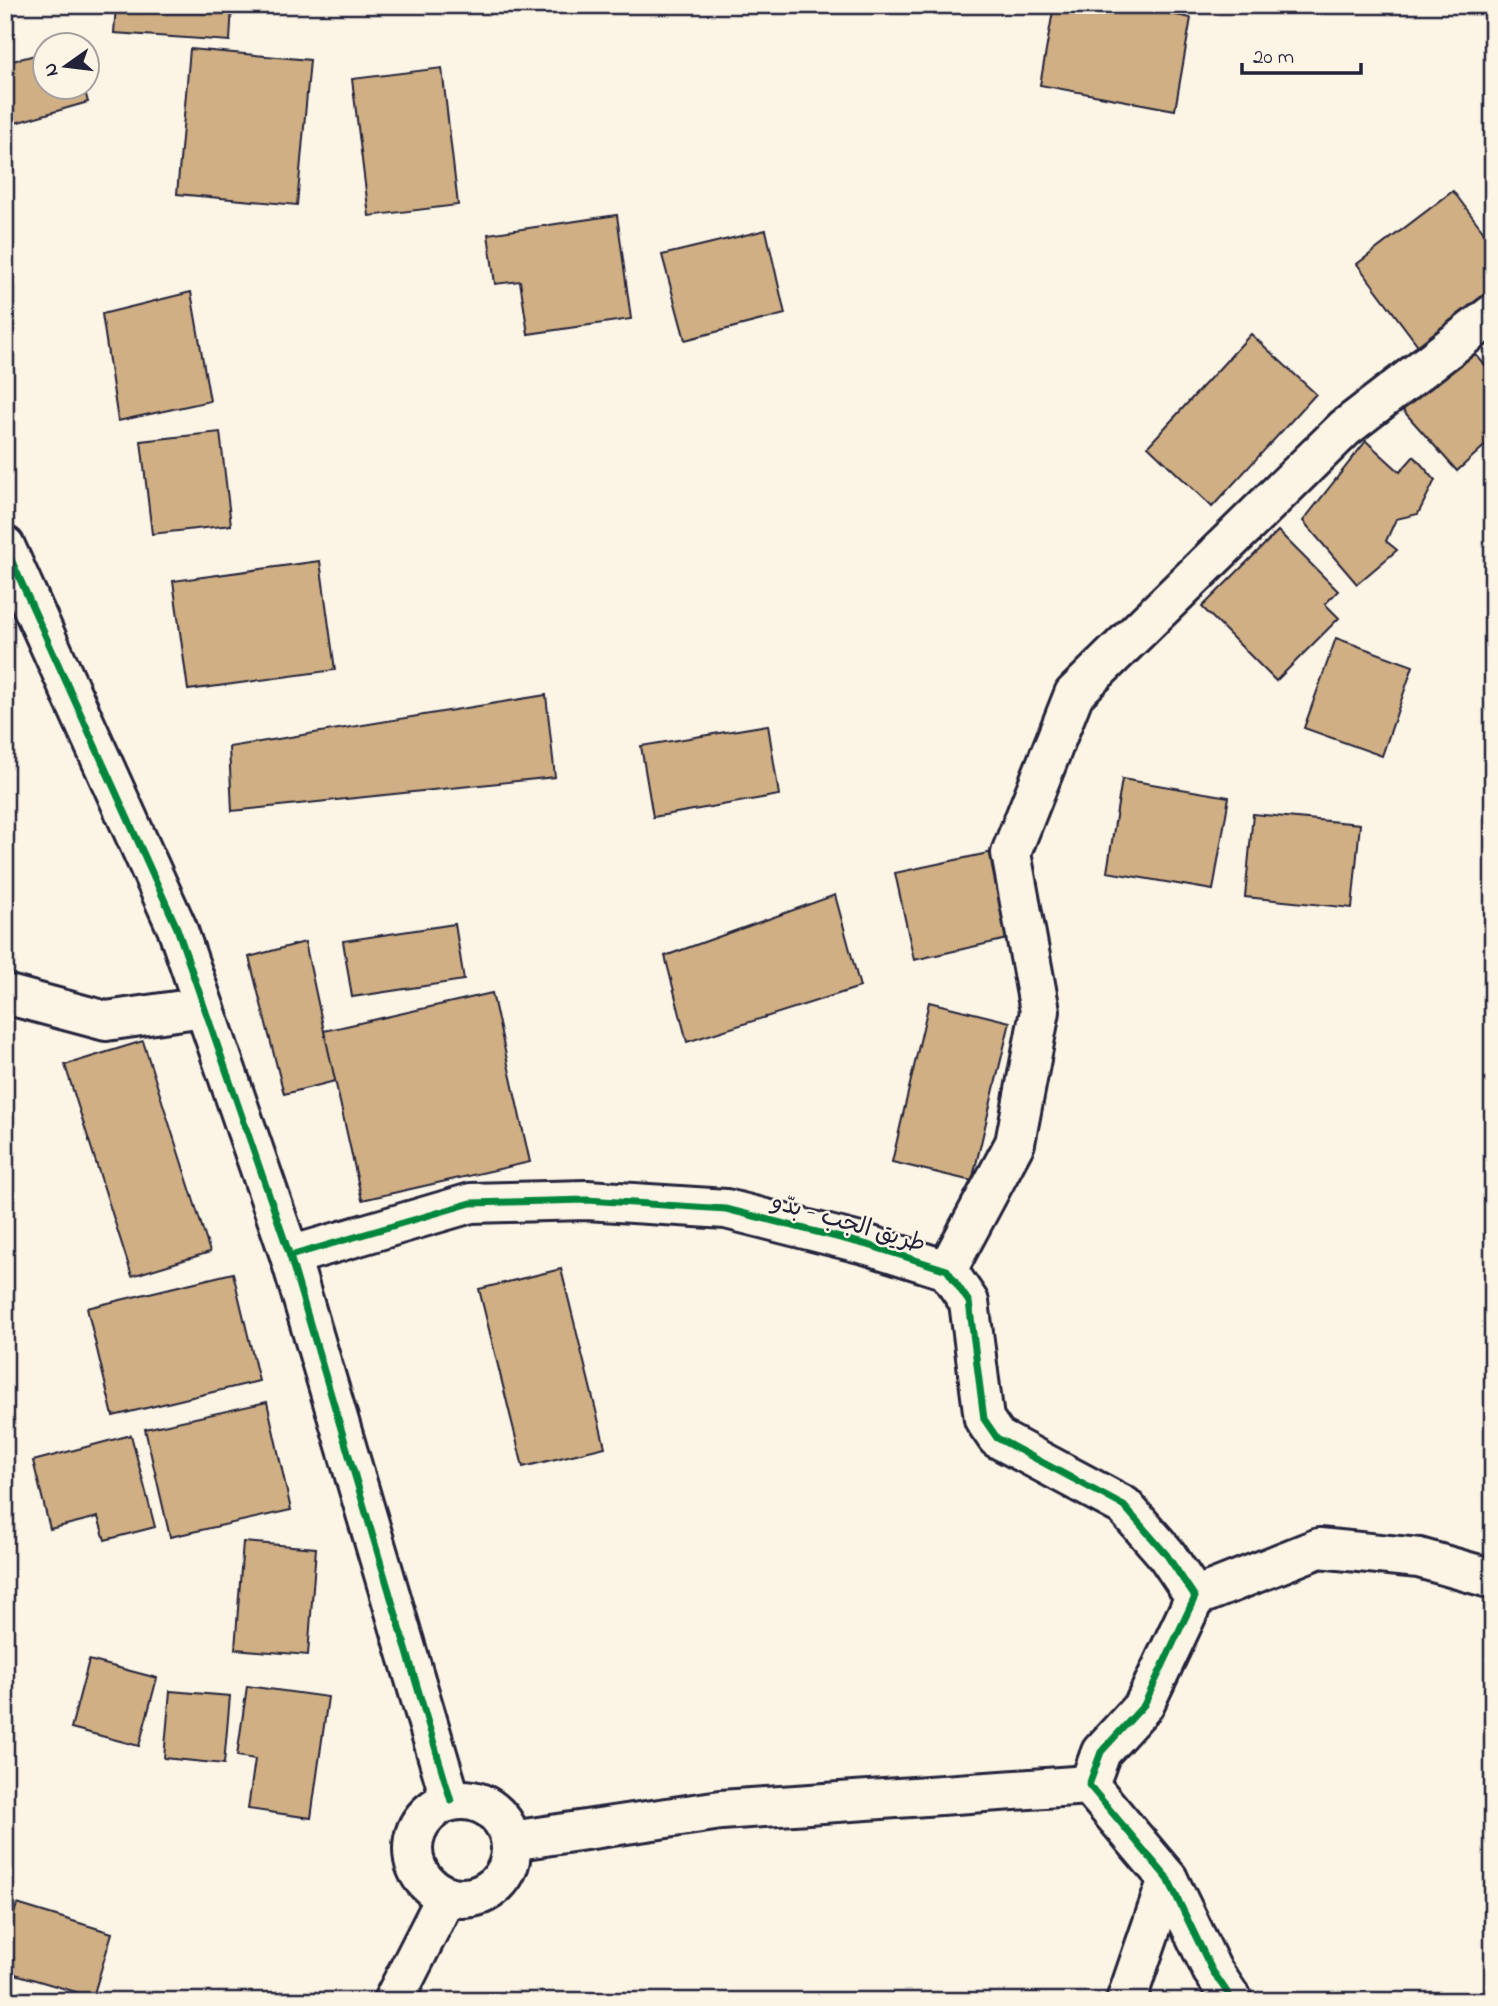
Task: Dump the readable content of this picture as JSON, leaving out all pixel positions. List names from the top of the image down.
{
  "streets": {
    "street": ["طريق الجب - بدّو"]
  },
  "scale_bar": "20 m",
  "north": "left"
}
